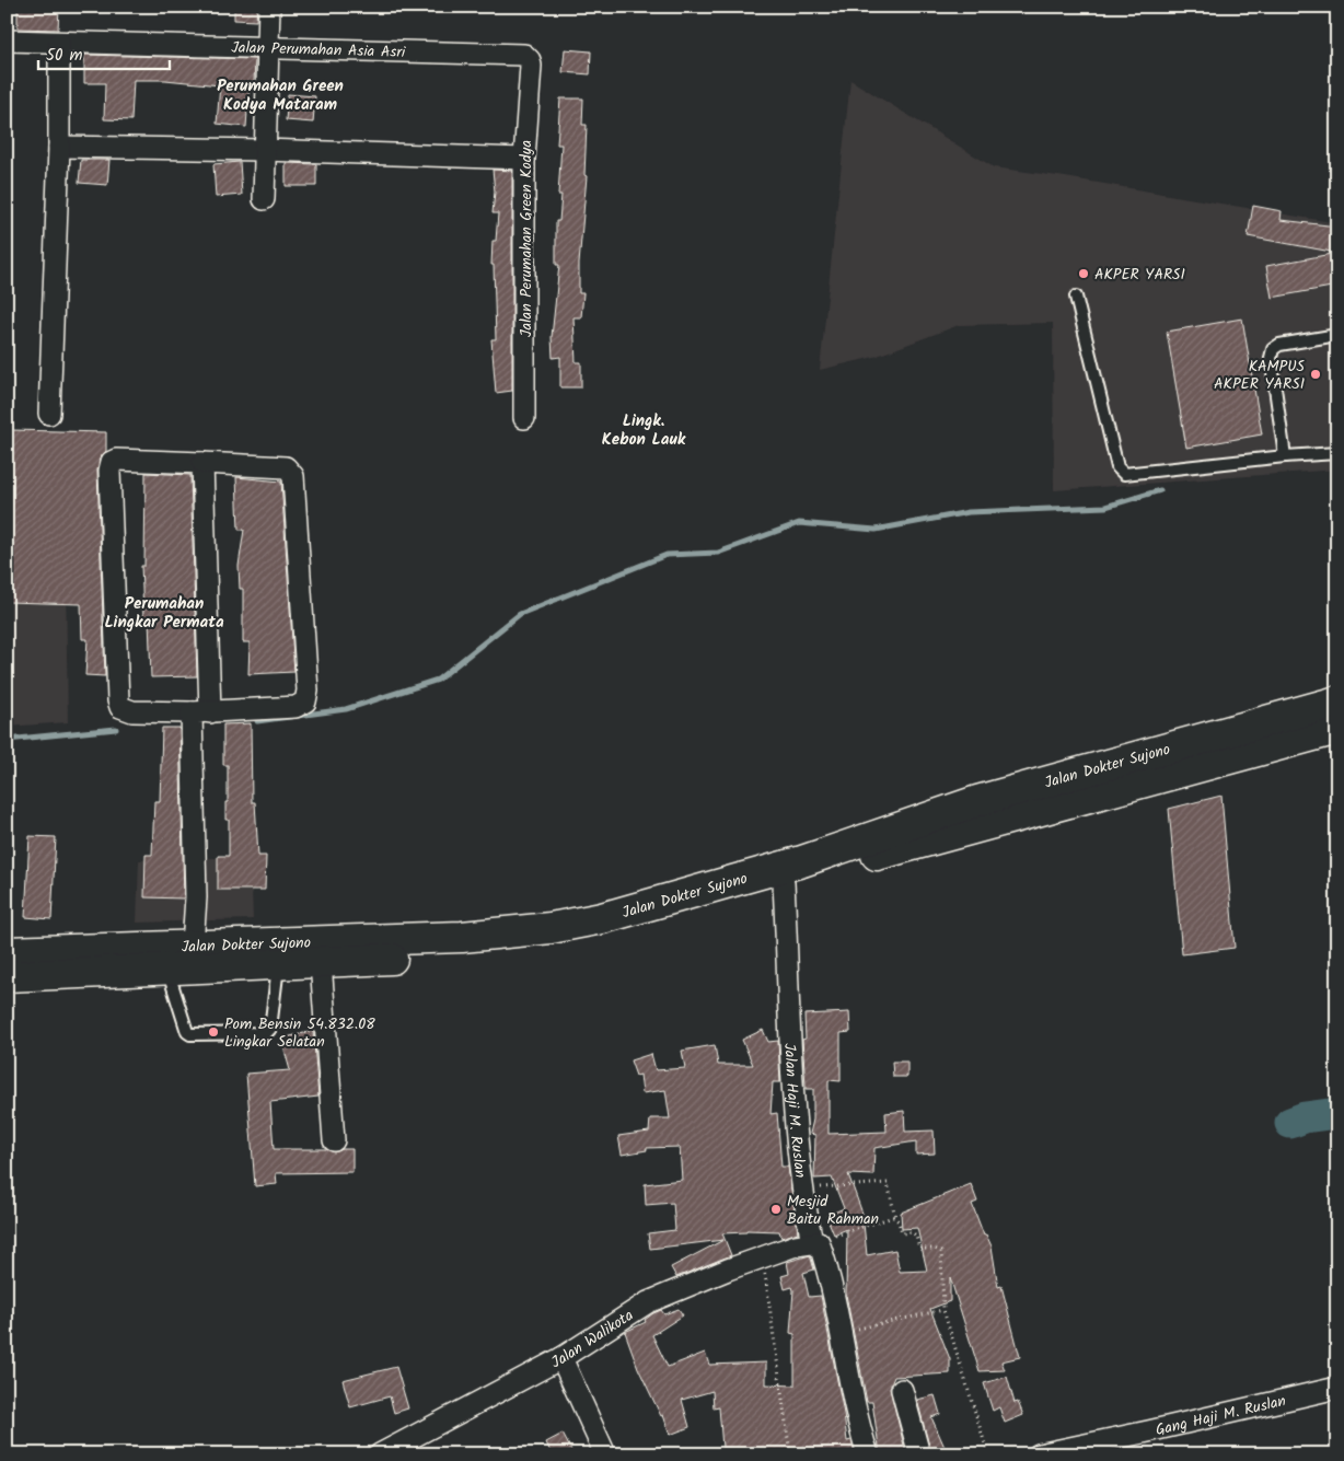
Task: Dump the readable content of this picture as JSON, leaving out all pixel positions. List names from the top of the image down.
{
  "streets": {
    "highway": ["Jalan Dokter Sujono"],
    "street": [
      "Jalan Perumahan Asia Asri",
      "Jalan Perumahan Green Kodya",
      "Jalan Haji M. Ruslan",
      "Jalan Walikota",
      "Gang Haji M. Ruslan"
    ]
  },
  "crossings": [
    ["Jalan Perumahan Asia Asri", "Jalan Perumahan Green Kodya"],
    ["Jalan Haji M. Ruslan", "Jalan Walikota"]
  ],
  "districts": ["Perumahan Green Kodya Mataram", "Lingk. Kebon Lauk", "Perumahan Lingkar Permata"],
  "places": [
    "AKPER YARSI",
    "KAMPUS AKPER YARSI",
    "Pom Bensin 54.832.08 Lingkar Selatan",
    "Mesjid Baitu Rahman"
  ],
  "scale_bar": "50 m"
}
